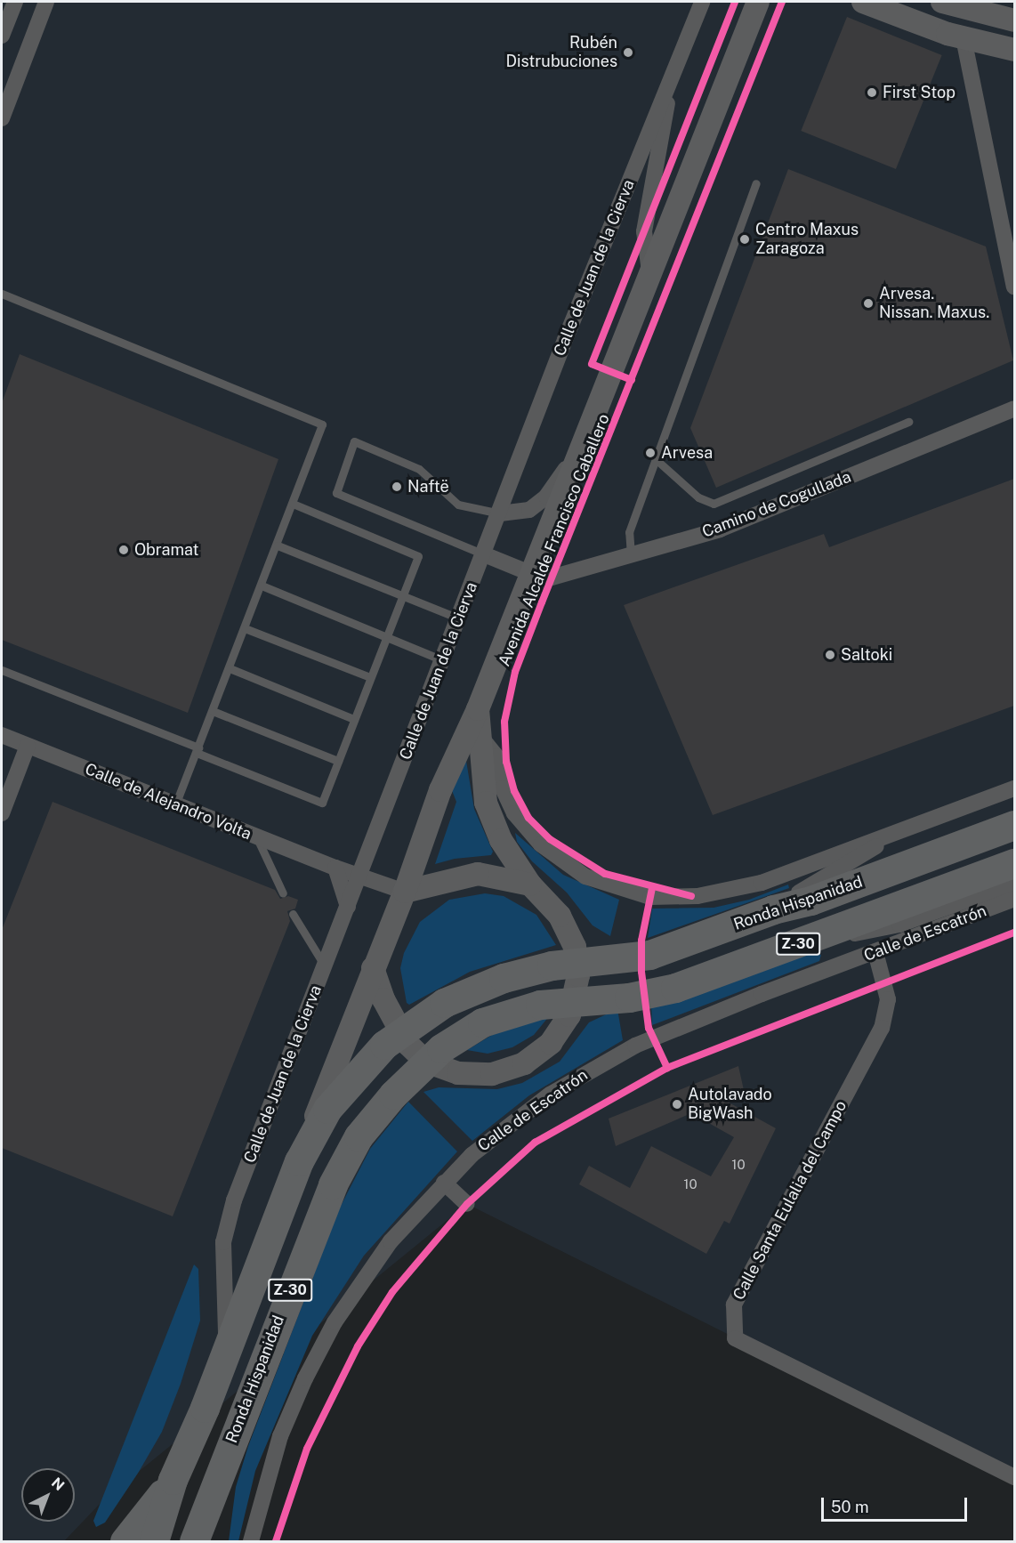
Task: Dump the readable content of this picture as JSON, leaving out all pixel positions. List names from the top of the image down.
{
  "streets": {
    "highway": ["Ronda Hispanidad", "Z-30"],
    "main road": ["Avenida Alcalde Francisco Caballero"],
    "street": [
      "Calle de Juan de la Cierva",
      "Camino de Cogullada",
      "Calle de Alejandro Volta",
      "Calle de Escatrón",
      "Calle Santa Eulalia del Campo"
    ]
  },
  "crossings": [
    ["Calle de Juan de la Cierva", "Camino de Cogullada"],
    ["Calle de Juan de la Cierva", "Calle de Alejandro Volta"],
    ["Calle de Juan de la Cierva", "Ronda Hispanidad"],
    ["Camino de Cogullada", "Avenida Alcalde Francisco Caballero"],
    ["Avenida Alcalde Francisco Caballero", "Calle de Alejandro Volta"],
    ["Avenida Alcalde Francisco Caballero", "Ronda Hispanidad"],
    ["Calle de Alejandro Volta", "Ronda Hispanidad"],
    ["Calle de Escatrón", "Calle Santa Eulalia del Campo"]
  ],
  "places": [
    "Rubén Distrubuciones",
    "First Stop",
    "Centro Maxus Zaragoza",
    "Arvesa. Nissan. Maxus.",
    "Arvesa",
    "Naftë",
    "Obramat",
    "Saltoki",
    "Autolavado BigWash"
  ],
  "house_numbers": ["10", "10"],
  "scale_bar": "50 m",
  "north": "top right"
}
